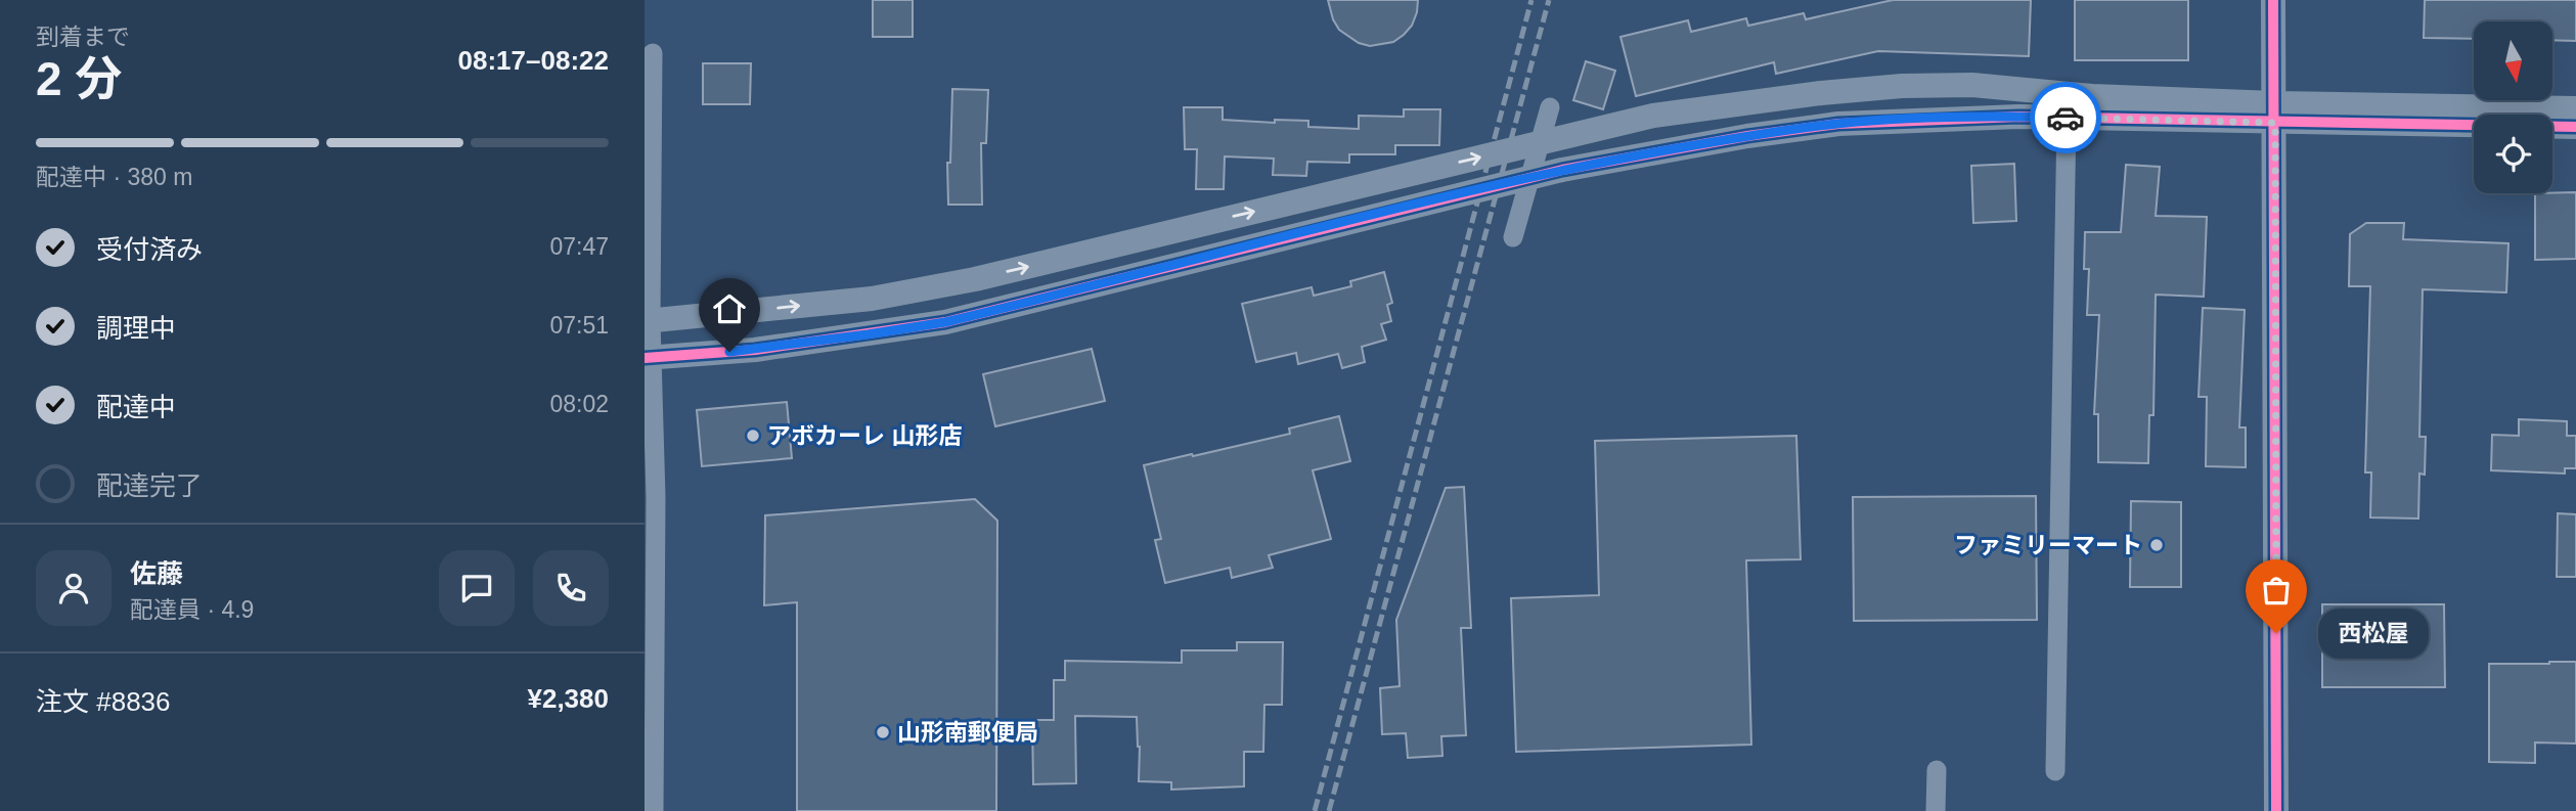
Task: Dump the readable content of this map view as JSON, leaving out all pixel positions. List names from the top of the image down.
{
  "places": [
    "アボカーレ 山形店",
    "ファミリーマート",
    "西松屋",
    "山形南郵便局"
  ],
  "north": "bottom",
  "page": {
    "heading": ["2 分", "到着まで", "08:17–08:22"],
    "panel": [
      "佐藤",
      "配達員 · 4.9",
      "注文 #8836",
      "¥2,380"
    ],
    "bar": "配達中 · 380 m",
    "list": [
      ["受付済み", "07:47"],
      ["調理中", "07:51"],
      ["配達中", "08:02"],
      "配達完了"
    ],
    "bubble": "西松屋"
  }
}
